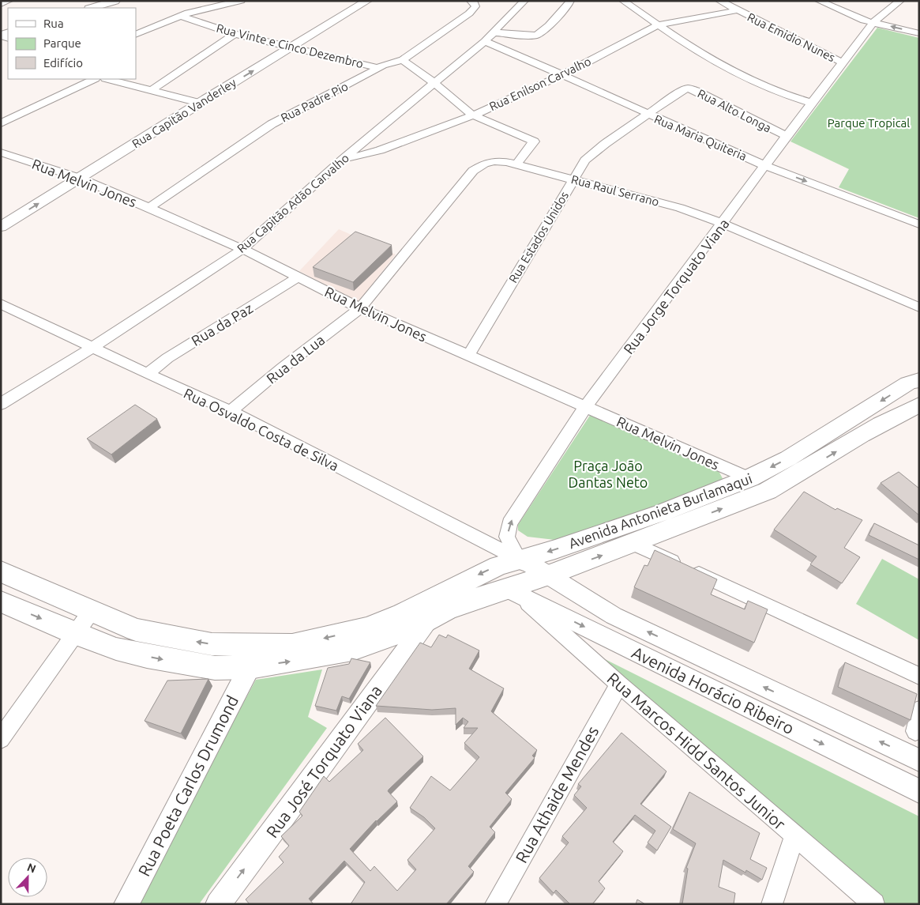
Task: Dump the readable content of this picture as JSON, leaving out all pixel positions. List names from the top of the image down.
{
  "streets": {
    "main road": ["Avenida Antonieta Burlamaqui"],
    "street": [
      "Rua Emidio Nunes",
      "Rua Vinte e Cinco Dezembro",
      "Rua Enilson Carvalho",
      "Rua Padre Pio",
      "Rua Alto Longa",
      "Rua Capitão Vanderley",
      "Rua Maria Quiteria",
      "Rua Melvin Jones",
      "Rua Raul Serrano",
      "Rua Capitão Adão Carvalho",
      "Rua Estados Unidos",
      "Rua Jorge Torquato Viana",
      "Rua da Paz",
      "Rua da Lua",
      "Rua Osvaldo Costa de Silva",
      "Avenida Horácio Ribeiro",
      "Rua Marcos Hidd Santos Junior",
      "Rua José Torquato Viana",
      "Rua Poeta Carlos Drumond",
      "Rua Athaide Mendes"
    ]
  },
  "crossings": [
    ["Rua Emidio Nunes", "Rua Enilson Carvalho"],
    ["Rua Emidio Nunes", "Rua Jorge Torquato Viana"],
    ["Rua Vinte e Cinco Dezembro", "Rua Padre Pio"],
    ["Rua Vinte e Cinco Dezembro", "Rua Capitão Vanderley"],
    ["Rua Enilson Carvalho", "Rua Maria Quiteria"],
    ["Rua Enilson Carvalho", "Rua Capitão Adão Carvalho"],
    ["Rua Padre Pio", "Rua Melvin Jones"],
    ["Rua Alto Longa", "Rua Estados Unidos"],
    ["Rua Alto Longa", "Rua Jorge Torquato Viana"],
    ["Rua Capitão Vanderley", "Rua Melvin Jones"],
    ["Rua Maria Quiteria", "Rua Capitão Adão Carvalho"],
    ["Rua Maria Quiteria", "Rua Estados Unidos"],
    ["Rua Maria Quiteria", "Rua Jorge Torquato Viana"],
    ["Rua Melvin Jones", "Rua Raul Serrano"],
    ["Rua Melvin Jones", "Rua Capitão Adão Carvalho"],
    ["Rua Melvin Jones", "Rua Estados Unidos"],
    ["Rua Melvin Jones", "Rua Jorge Torquato Viana"],
    ["Rua Melvin Jones", "Rua da Paz"],
    ["Rua Melvin Jones", "Rua da Lua"],
    ["Rua Melvin Jones", "Avenida Antonieta Burlamaqui"],
    ["Rua Raul Serrano", "Rua Estados Unidos"],
    ["Rua Raul Serrano", "Rua Jorge Torquato Viana"],
    ["Rua Raul Serrano", "Rua da Lua"],
    ["Rua Capitão Adão Carvalho", "Rua Osvaldo Costa de Silva"],
    ["Rua Jorge Torquato Viana", "Rua Osvaldo Costa de Silva"],
    ["Rua Jorge Torquato Viana", "Avenida Antonieta Burlamaqui"],
    ["Rua Jorge Torquato Viana", "Avenida Horácio Ribeiro"],
    ["Rua da Paz", "Rua Osvaldo Costa de Silva"],
    ["Rua da Lua", "Rua Osvaldo Costa de Silva"],
    ["Rua Osvaldo Costa de Silva", "Avenida Antonieta Burlamaqui"],
    ["Rua Osvaldo Costa de Silva", "Avenida Horácio Ribeiro"],
    ["Avenida Antonieta Burlamaqui", "Avenida Horácio Ribeiro"],
    ["Avenida Antonieta Burlamaqui", "Rua Marcos Hidd Santos Junior"],
    ["Avenida Antonieta Burlamaqui", "Rua José Torquato Viana"],
    ["Avenida Horácio Ribeiro", "Rua Marcos Hidd Santos Junior"],
    ["Rua Marcos Hidd Santos Junior", "Rua Athaide Mendes"]
  ],
  "one_way": ["Rua José Torquato Viana"],
  "parks": ["Parque Tropical", "Praça João Dantas Neto"],
  "legend": ["Rua", "Parque", "Edifício"],
  "north": "top"
}
